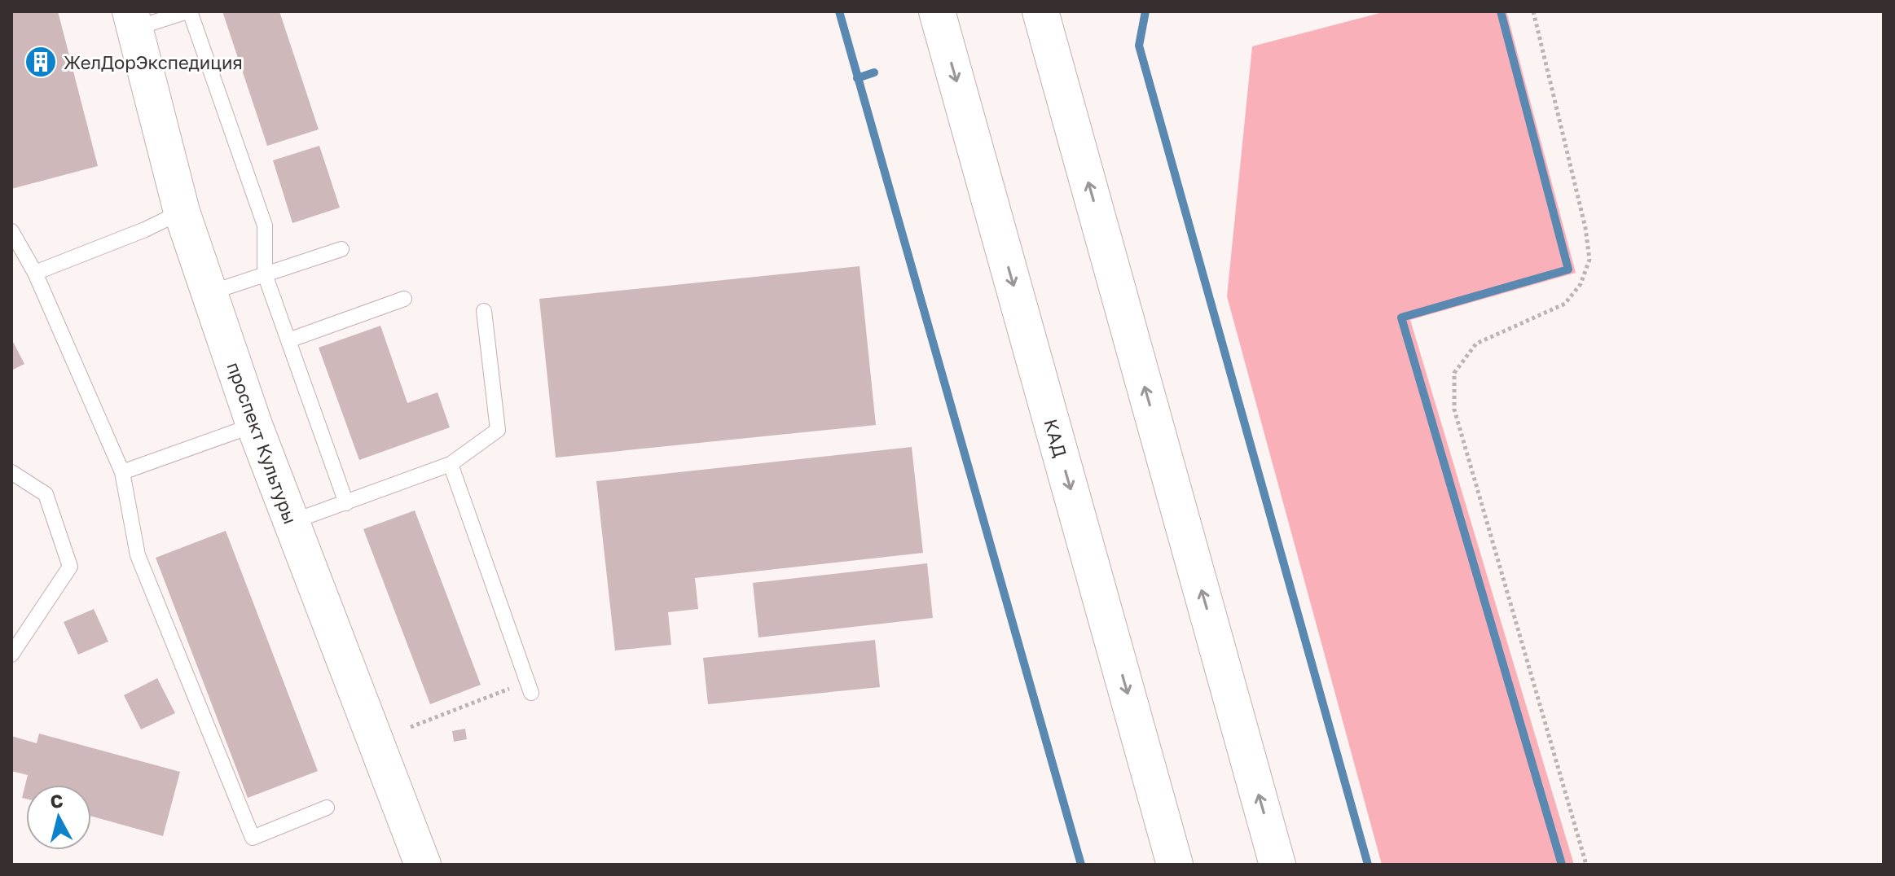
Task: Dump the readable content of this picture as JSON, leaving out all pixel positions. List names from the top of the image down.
{
  "streets": {
    "main road": ["КАД", "проспект Культуры"]
  },
  "places": {
    "building": ["ЖелДорЭкспедиция"]
  },
  "north": "top"
}
